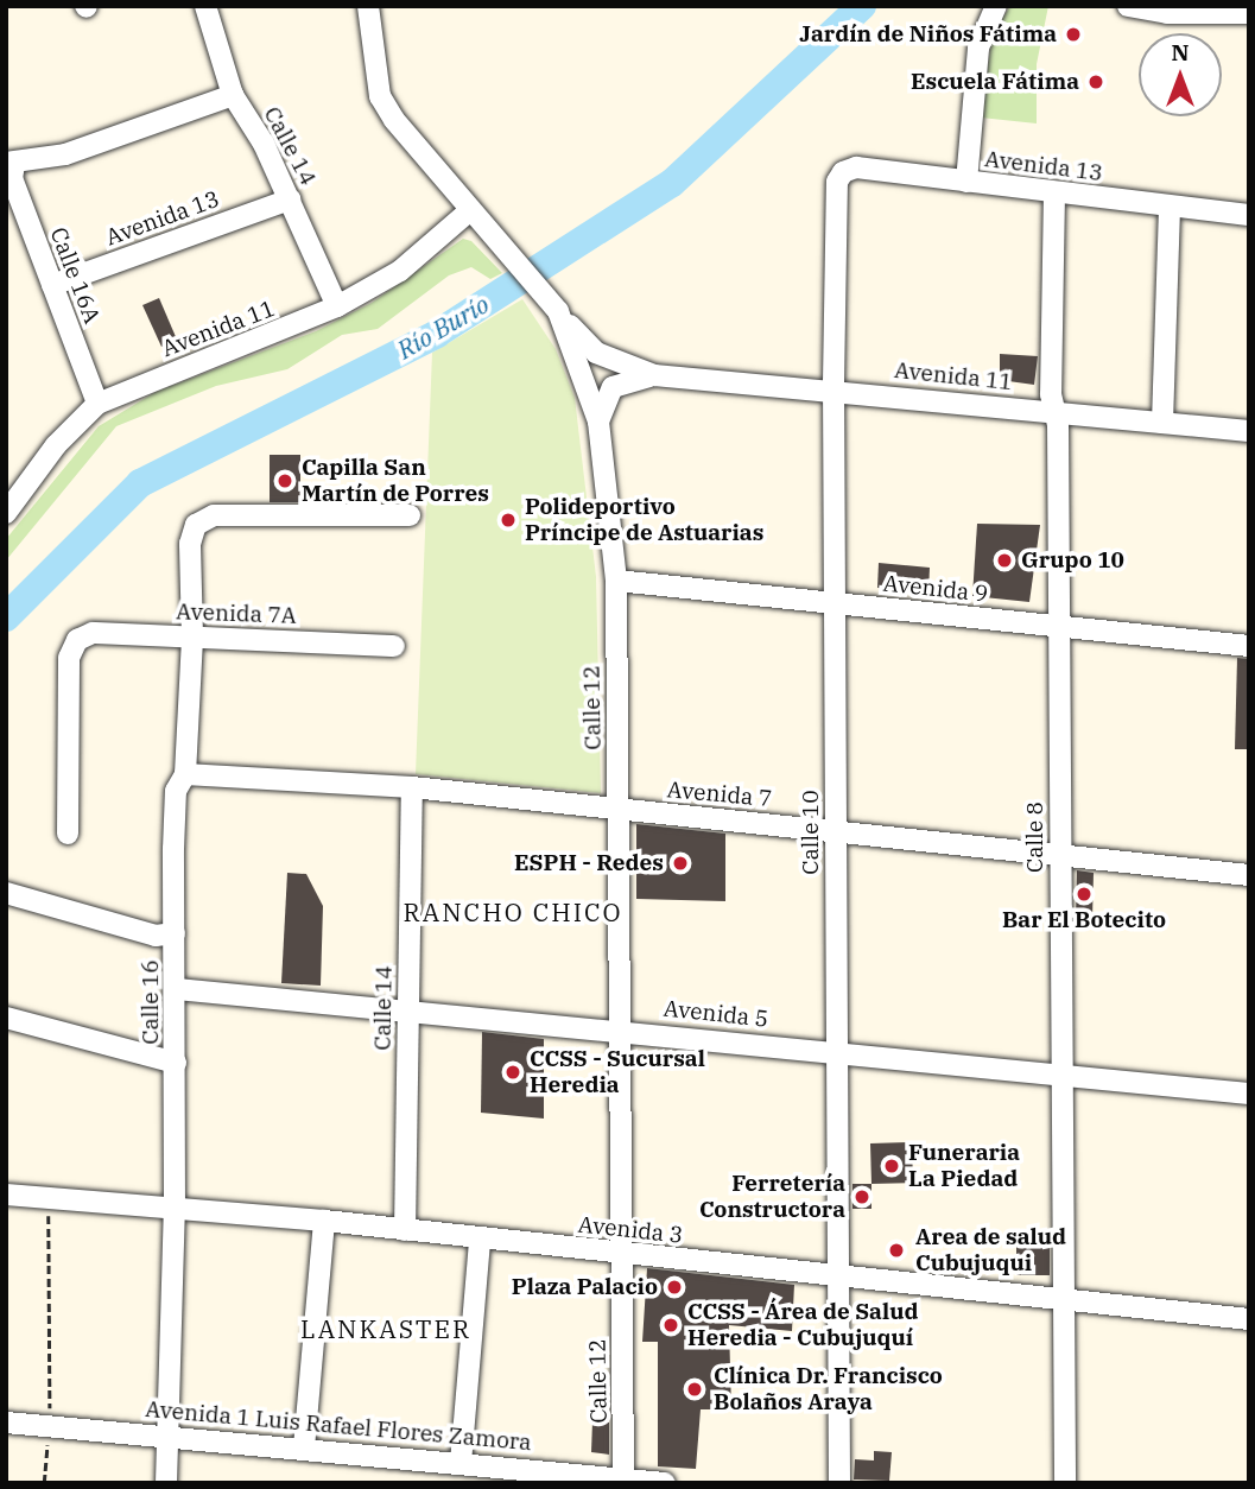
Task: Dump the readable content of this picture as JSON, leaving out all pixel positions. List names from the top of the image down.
{
  "streets": {
    "street": [
      "Calle 14",
      "Avenida 13",
      "Calle 16A",
      "Avenida 11",
      "Avenida 9",
      "Avenida 7A",
      "Calle 12",
      "Avenida 7",
      "Calle 10",
      "Calle 8",
      "Calle 16",
      "Avenida 5",
      "Avenida 3",
      "Avenida 1 Luis Rafael Flores Zamora"
    ]
  },
  "crossings": [
    ["Calle 14", "Avenida 13"],
    ["Calle 14", "Avenida 11"],
    ["Calle 14", "Avenida 7"],
    ["Calle 14", "Avenida 5"],
    ["Calle 14", "Avenida 3"],
    ["Avenida 13", "Calle 16A"],
    ["Avenida 13", "Calle 10"],
    ["Avenida 13", "Calle 8"],
    ["Calle 16A", "Avenida 11"],
    ["Avenida 11", "Calle 12"],
    ["Avenida 11", "Calle 10"],
    ["Avenida 11", "Calle 8"],
    ["Avenida 9", "Calle 12"],
    ["Avenida 9", "Calle 10"],
    ["Avenida 9", "Calle 8"],
    ["Avenida 7A", "Calle 16"],
    ["Calle 12", "Avenida 7"],
    ["Calle 12", "Avenida 5"],
    ["Calle 12", "Avenida 3"],
    ["Calle 12", "Avenida 1 Luis Rafael Flores Zamora"],
    ["Avenida 7", "Calle 10"],
    ["Avenida 7", "Calle 8"],
    ["Avenida 7", "Calle 16"],
    ["Calle 10", "Avenida 5"],
    ["Calle 10", "Avenida 3"],
    ["Calle 8", "Avenida 5"],
    ["Calle 8", "Avenida 3"],
    ["Calle 16", "Avenida 5"],
    ["Calle 16", "Avenida 3"],
    ["Calle 16", "Avenida 1 Luis Rafael Flores Zamora"]
  ],
  "districts": ["RANCHO CHICO", "LANKASTER"],
  "water": ["Río Burío"],
  "places": [
    "Jardín de Niños Fátima",
    "Escuela Fátima",
    "Capilla San Martín de Porres",
    "Polideportivo Príncipe de Astuarias",
    "Grupo 10",
    "ESPH - Redes",
    "Bar El Botecito",
    "CCSS - Sucursal Heredia",
    "Funeraria La Piedad",
    "Ferretería Constructora",
    "Area de salud Cubujuqui",
    "Plaza Palacio",
    "CCSS - Área de Salud Heredia - Cubujuquí",
    "Clínica Dr. Francisco Bolaños Araya"
  ],
  "north": "top"
}
